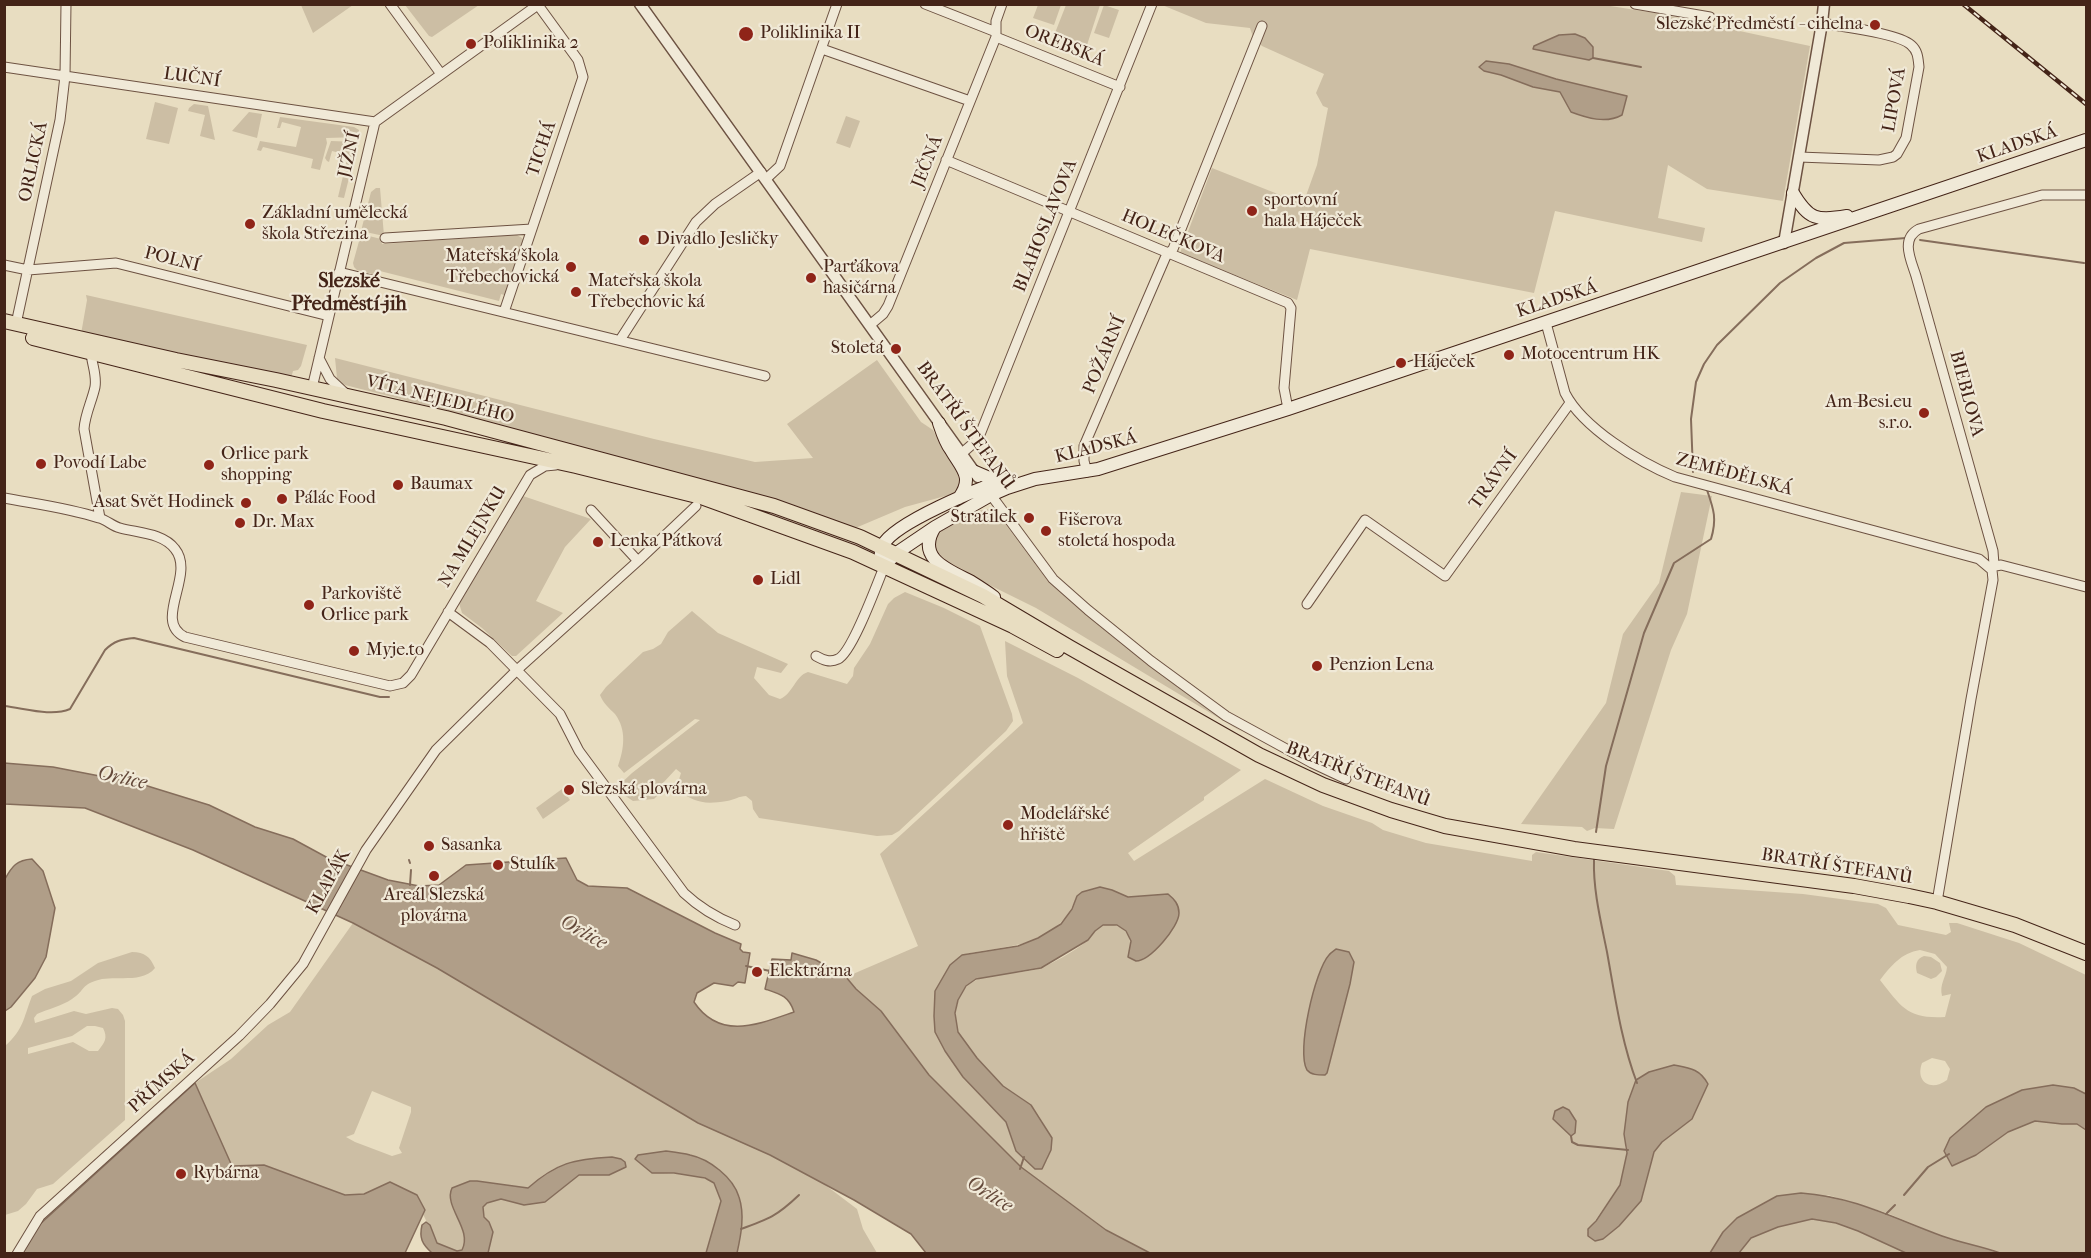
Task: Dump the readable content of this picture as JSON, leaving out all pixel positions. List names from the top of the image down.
{
  "streets": {
    "main road": ["KLADSKÁ", "VÍTA NEJEDLÉHO", "BRATŘÍ ŠTEFANŮ"],
    "street": [
      "OREBSKÁ",
      "LUČNÍ",
      "LIPOVÁ",
      "TICHÁ",
      "JIŽNÍ",
      "ORLICKÁ",
      "JEČNÁ",
      "BLAHOSLAVOVA",
      "HOLEČKOVA",
      "POLNÍ",
      "POŽÁRNÍ",
      "BIEBLOVA",
      "ZEMĚDĚLSKÁ",
      "TRÁVNÍ",
      "NA MLEJNKU",
      "KLAPÁK",
      "PŘÍMSKÁ"
    ]
  },
  "crossings": [
    ["OREBSKÁ", "JEČNÁ"],
    ["OREBSKÁ", "BLAHOSLAVOVA"],
    ["LUČNÍ", "JIŽNÍ"],
    ["LUČNÍ", "ORLICKÁ"],
    ["KLADSKÁ", "HOLEČKOVA"],
    ["KLADSKÁ", "POŽÁRNÍ"],
    ["KLADSKÁ", "VÍTA NEJEDLÉHO"],
    ["KLADSKÁ", "BRATŘÍ ŠTEFANŮ"],
    ["KLADSKÁ", "ZEMĚDĚLSKÁ"],
    ["TICHÁ", "JIŽNÍ"],
    ["JIŽNÍ", "POLNÍ"],
    ["JIŽNÍ", "VÍTA NEJEDLÉHO"],
    ["ORLICKÁ", "POLNÍ"],
    ["ORLICKÁ", "VÍTA NEJEDLÉHO"],
    ["JEČNÁ", "HOLEČKOVA"],
    ["JEČNÁ", "BRATŘÍ ŠTEFANŮ"],
    ["BLAHOSLAVOVA", "HOLEČKOVA"],
    ["BLAHOSLAVOVA", "BRATŘÍ ŠTEFANŮ"],
    ["HOLEČKOVA", "POŽÁRNÍ"],
    ["BIEBLOVA", "BRATŘÍ ŠTEFANŮ"],
    ["BIEBLOVA", "ZEMĚDĚLSKÁ"],
    ["VÍTA NEJEDLÉHO", "BRATŘÍ ŠTEFANŮ"],
    ["VÍTA NEJEDLÉHO", "NA MLEJNKU"],
    ["ZEMĚDĚLSKÁ", "TRÁVNÍ"],
    ["NA MLEJNKU", "KLAPÁK"],
    ["KLAPÁK", "PŘÍMSKÁ"]
  ],
  "districts": ["Slezské Předměstí-jih"],
  "water": ["Orlice"],
  "places": [
    "Slezské Předměstí - cihelna",
    "Poliklinika II",
    "Poliklinika 2",
    "sportovní hala Háječek",
    "Základní umělecká škola Střezina",
    "Divadlo Jesličky",
    "Mateřská škola Třebechovická",
    "Parťákova hasičárna",
    "Mateřska škola Třebechovic ká",
    "Stoletá",
    "Motocentrum HK",
    "Háječek",
    "Am-Besi.eu s.r.o.",
    "Povodí Labe",
    "Orlice park shopping",
    "Baumax",
    "Pálác Food",
    "Asat Svět Hodinek",
    "Stratilek",
    "Dr. Max",
    "Fišerova stoletá hospoda",
    "Lenka Pátková",
    "Lidl",
    "Parkoviště Orlice park",
    "Myje.to",
    "Penzion Lena",
    "Slezská plovárna",
    "Modelářské hřiště",
    "Sasanka",
    "Stulík",
    "Areál Slezská plovárna",
    "Elektrárna",
    "Rybárna"
  ]
}
